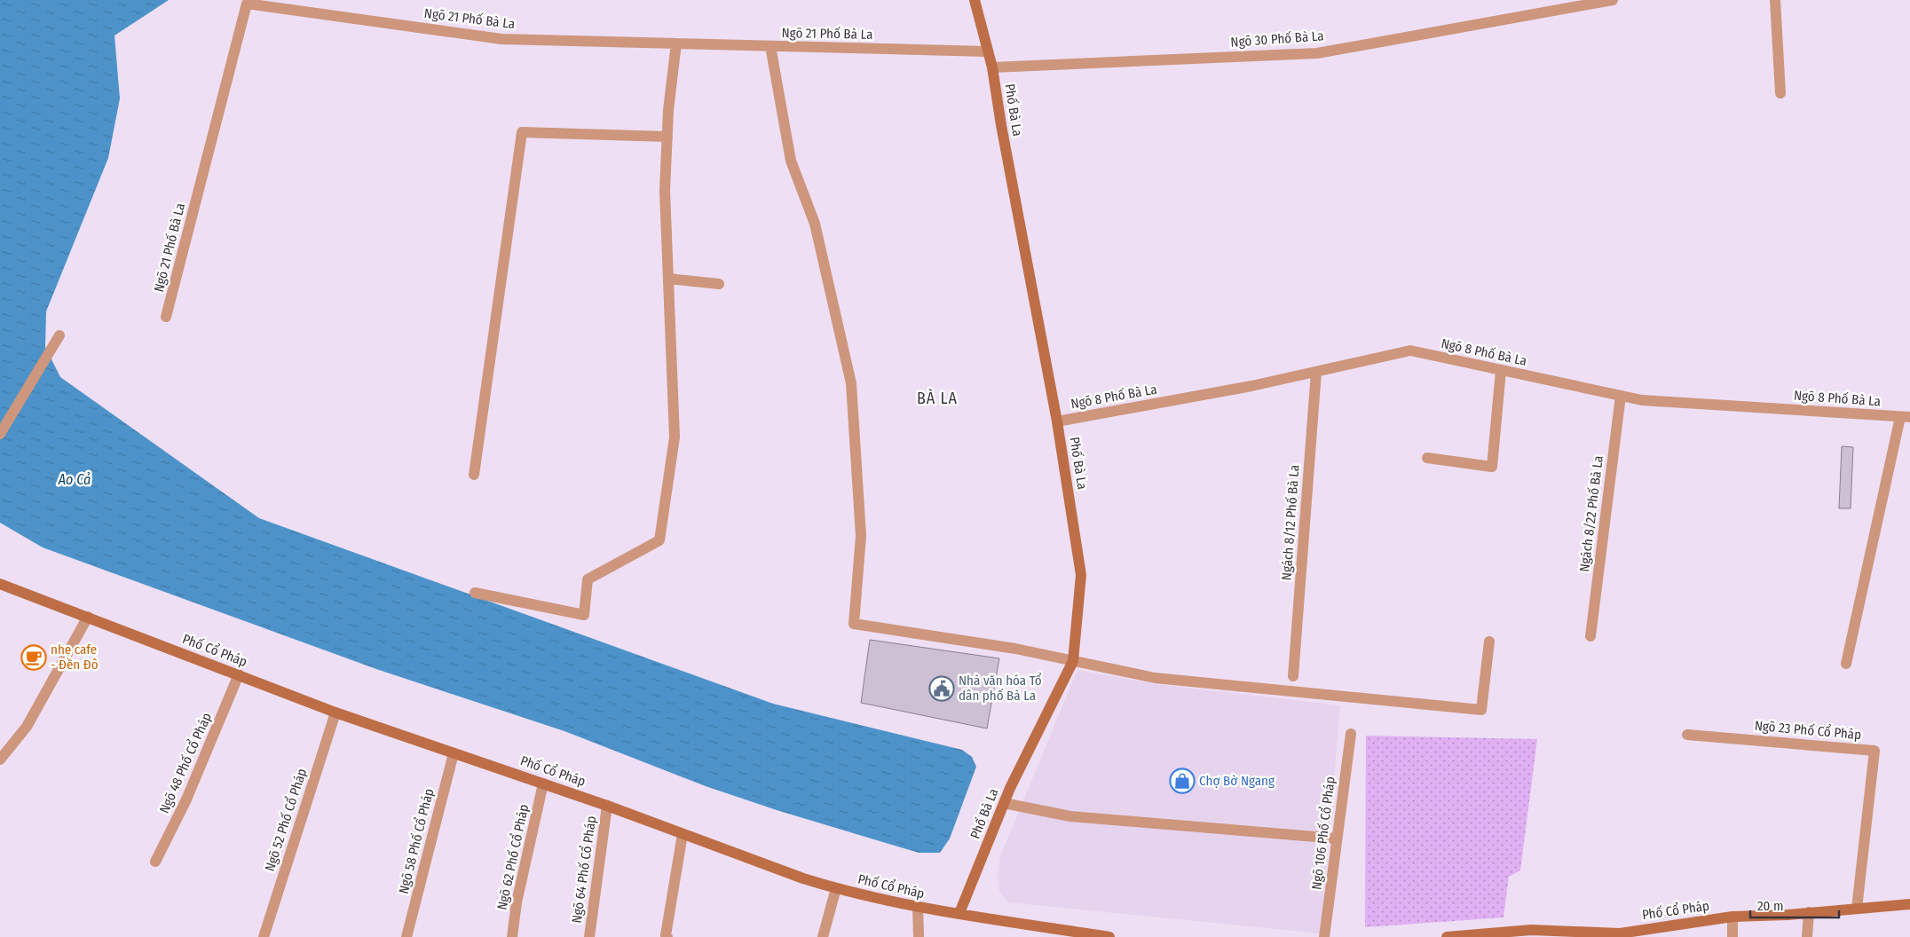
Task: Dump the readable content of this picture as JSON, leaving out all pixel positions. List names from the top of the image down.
{
  "streets": {
    "main road": ["Phố Bà La", "Phố Cổ Pháp"],
    "street": [
      "Ngõ 21 Phố Bà La",
      "Ngõ 30 Phố Bà La",
      "Ngõ 8 Phố Bà La",
      "Ngách 8/22 Phố Bà La",
      "Ngách 8/12 Phố Bà La",
      "Ngõ 23 Phố Cổ Pháp",
      "Ngõ 48 Phố Cổ Pháp",
      "Ngõ 52 Phố Cổ Pháp",
      "Ngõ 106 Phố Cổ Pháp",
      "Ngõ 58 Phố Cổ Pháp",
      "Ngõ 62 Phố Cổ Pháp",
      "Ngõ 64 Phố Cổ Pháp"
    ]
  },
  "crossings": [
    ["Ngõ 21 Phố Bà La", "Phố Bà La"],
    ["Ngõ 30 Phố Bà La", "Phố Bà La"],
    ["Phố Bà La", "Ngõ 8 Phố Bà La"],
    ["Phố Bà La", "Phố Cổ Pháp"],
    ["Ngõ 8 Phố Bà La", "Ngách 8/22 Phố Bà La"],
    ["Ngõ 8 Phố Bà La", "Ngách 8/12 Phố Bà La"],
    ["Phố Cổ Pháp", "Ngõ 23 Phố Cổ Pháp"],
    ["Phố Cổ Pháp", "Ngõ 48 Phố Cổ Pháp"],
    ["Phố Cổ Pháp", "Ngõ 52 Phố Cổ Pháp"],
    ["Phố Cổ Pháp", "Ngõ 58 Phố Cổ Pháp"],
    ["Phố Cổ Pháp", "Ngõ 62 Phố Cổ Pháp"],
    ["Phố Cổ Pháp", "Ngõ 64 Phố Cổ Pháp"]
  ],
  "districts": ["BÀ LA"],
  "water": ["Ao Cả"],
  "places": {
    "cafe": ["nhẹ cafe - Đền Đô"],
    "public building": ["Nhà văn hóa Tổ dân phố Bà La"],
    "shop": ["Chợ Bờ Ngang"]
  },
  "scale_bar": "20 m"
}
